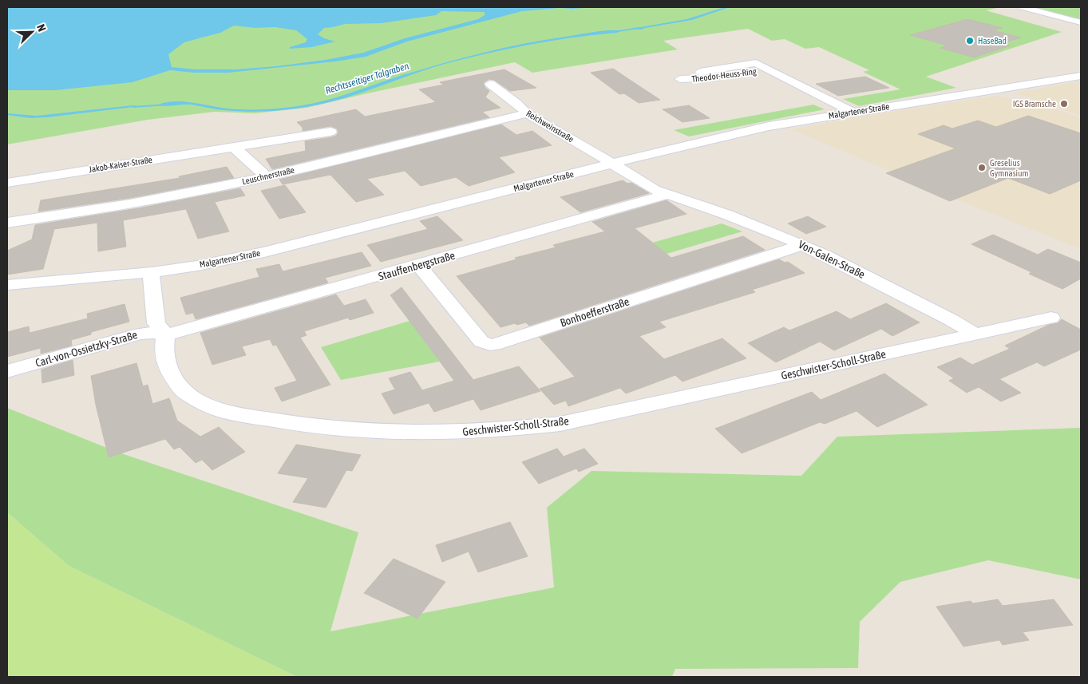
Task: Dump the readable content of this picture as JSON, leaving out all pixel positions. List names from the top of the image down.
{
  "streets": {
    "street": [
      "Theodor-Heuss-Ring",
      "Malgartener Straße",
      "Reichweinstraße",
      "Jakob-Kaiser-Straße",
      "Leuschnerstraße",
      "Von-Galen-Straße",
      "Stauffenbergstraße",
      "Bonhoefferstraße",
      "Carl-von-Ossietzky-Straße",
      "Geschwister-Scholl-Straße"
    ]
  },
  "crossings": [
    ["Theodor-Heuss-Ring", "Malgartener Straße"],
    ["Malgartener Straße", "Reichweinstraße"],
    ["Malgartener Straße", "Von-Galen-Straße"],
    ["Reichweinstraße", "Leuschnerstraße"],
    ["Reichweinstraße", "Von-Galen-Straße"],
    ["Von-Galen-Straße", "Stauffenbergstraße"],
    ["Von-Galen-Straße", "Bonhoefferstraße"],
    ["Von-Galen-Straße", "Geschwister-Scholl-Straße"],
    ["Stauffenbergstraße", "Bonhoefferstraße"],
    ["Stauffenbergstraße", "Carl-von-Ossietzky-Straße"],
    ["Stauffenbergstraße", "Geschwister-Scholl-Straße"],
    ["Carl-von-Ossietzky-Straße", "Geschwister-Scholl-Straße"]
  ],
  "water": ["Rechtsseitiger Talgraben"],
  "places": ["HaseBad", "IGS Bramsche", "Greselius Gymnasium"],
  "north": "top right"
}
